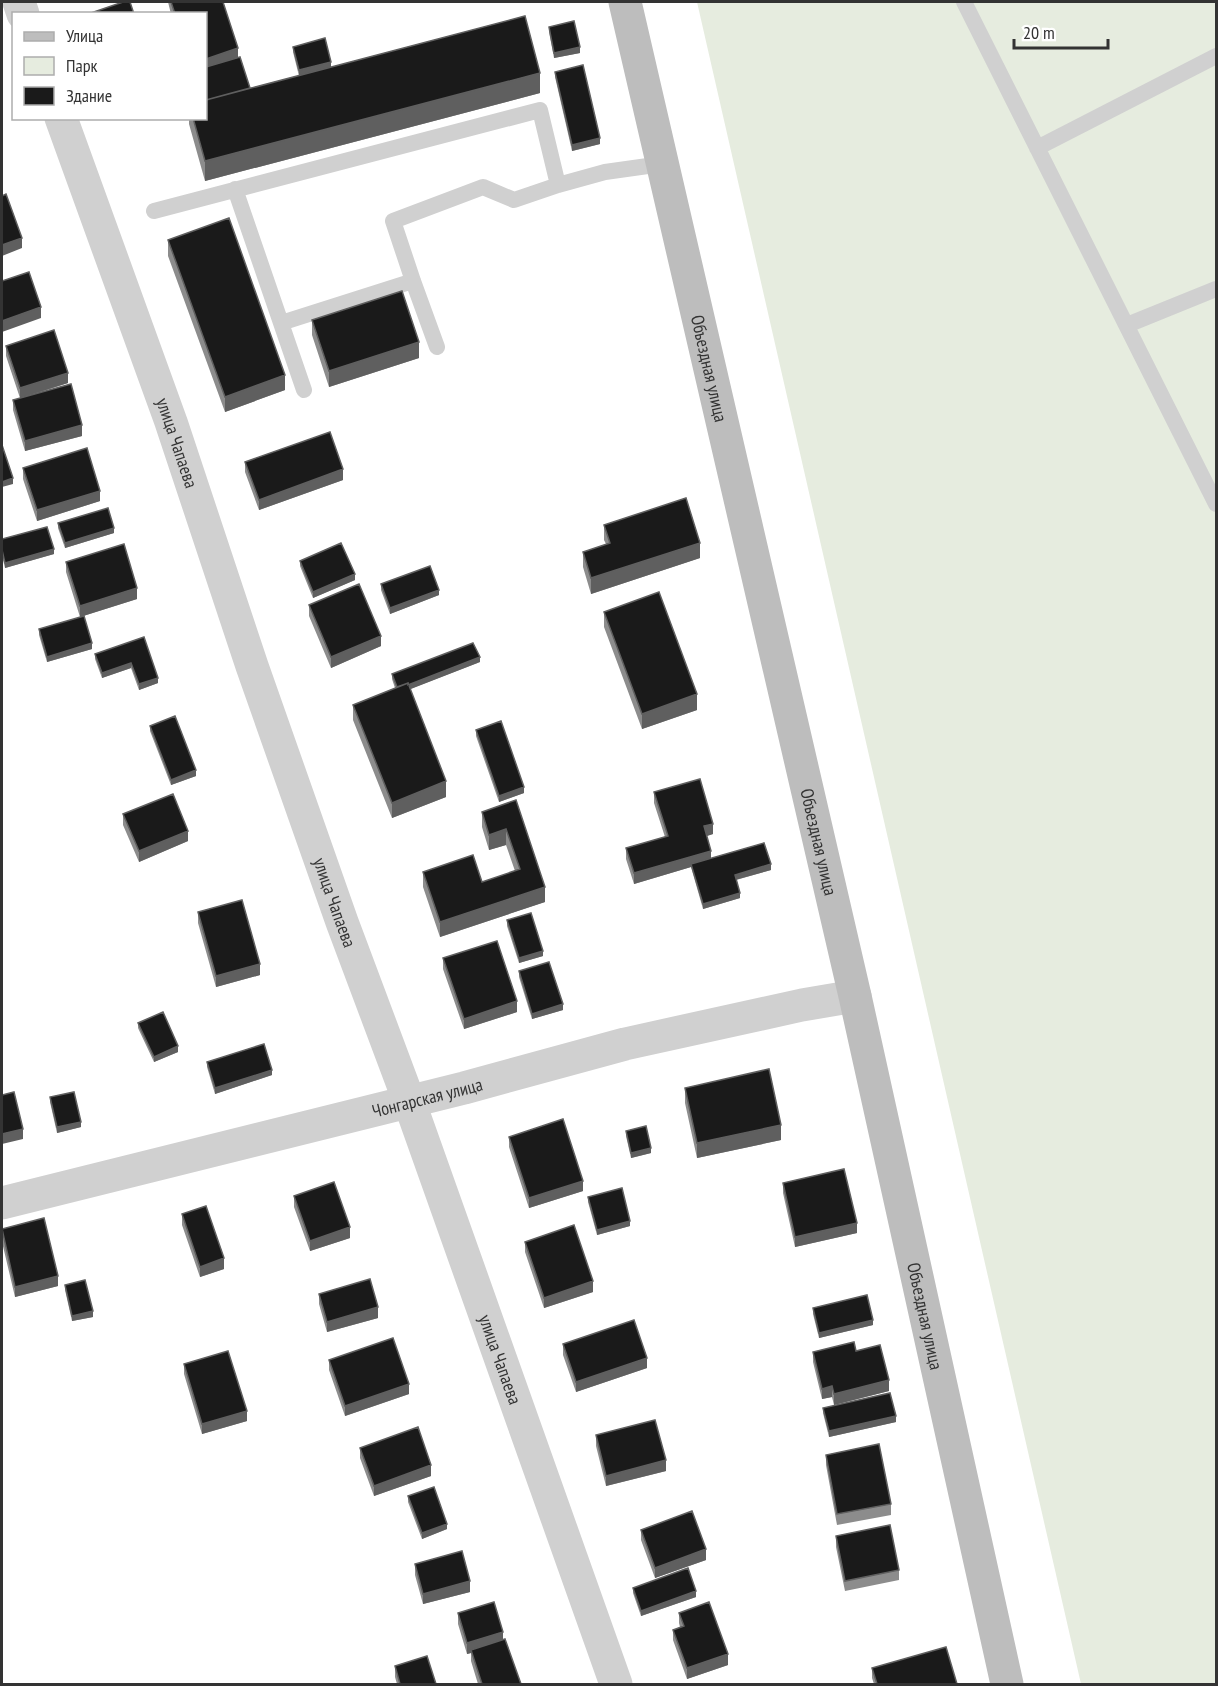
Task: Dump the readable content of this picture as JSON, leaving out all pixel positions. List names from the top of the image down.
{
  "streets": {
    "street": ["Объездная улица", "улица Чапаева", "Чонгарская улица"]
  },
  "crossings": [
    ["Объездная улица", "Чонгарская улица"],
    ["улица Чапаева", "Чонгарская улица"]
  ],
  "legend": ["Улица", "Парк", "Здание"],
  "scale_bar": "20 m"
}
